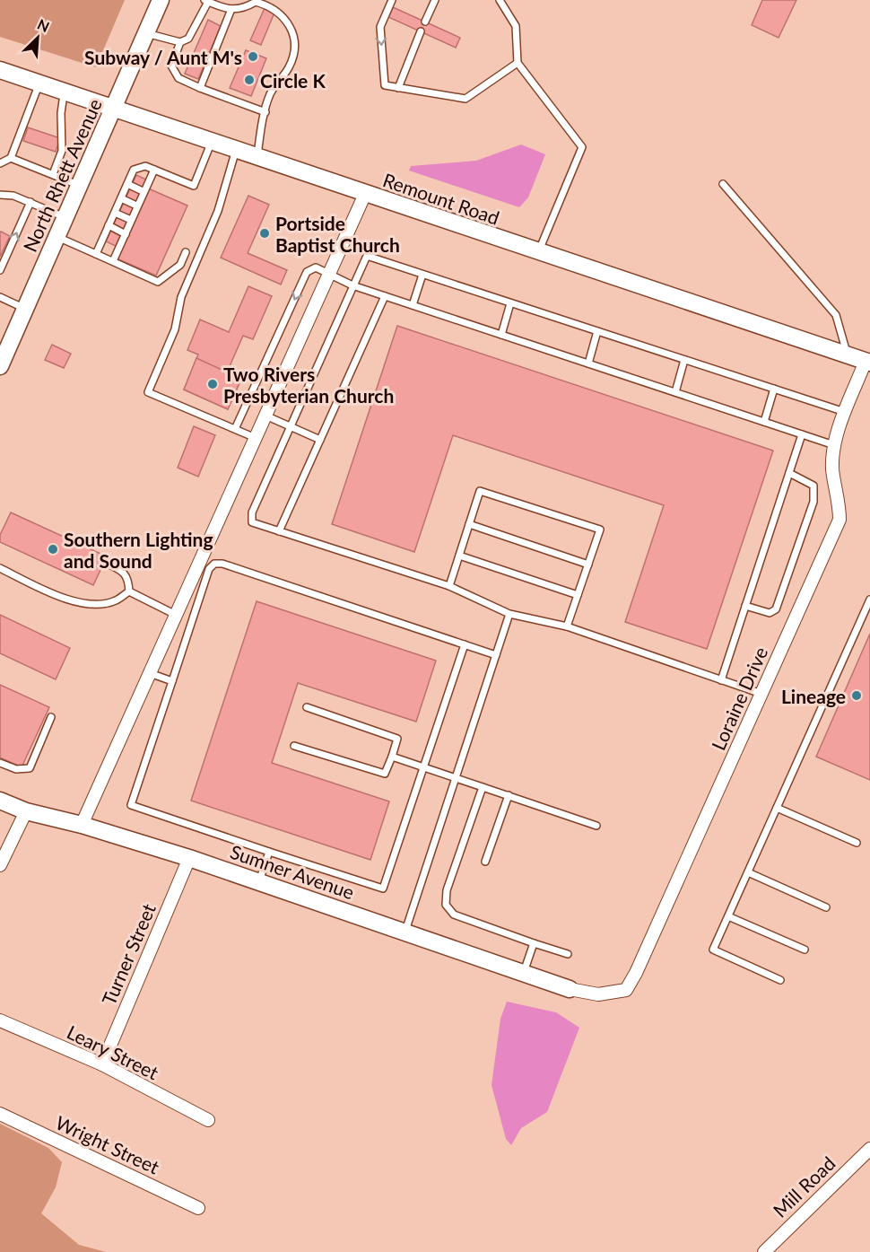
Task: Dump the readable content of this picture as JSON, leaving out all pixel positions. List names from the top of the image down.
{
  "streets": {
    "main road": ["North Rhett Avenue", "Remount Road", "Sumner Avenue"],
    "street": [
      "Loraine Drive",
      "Turner Street",
      "Leary Street",
      "Wright Street",
      "Mill Road"
    ]
  },
  "crossings": [
    ["North Rhett Avenue", "Remount Road"],
    ["Remount Road", "Loraine Drive"],
    ["Loraine Drive", "Sumner Avenue"],
    ["Sumner Avenue", "Turner Street"],
    ["Turner Street", "Leary Street"]
  ],
  "places": [
    "Subway / Aunt M's",
    "Circle K",
    "Portside Baptist Church",
    "Two Rivers Presbyterian Church",
    "Southern Lighting and Sound",
    "Lineage"
  ],
  "north": "top right"
}
